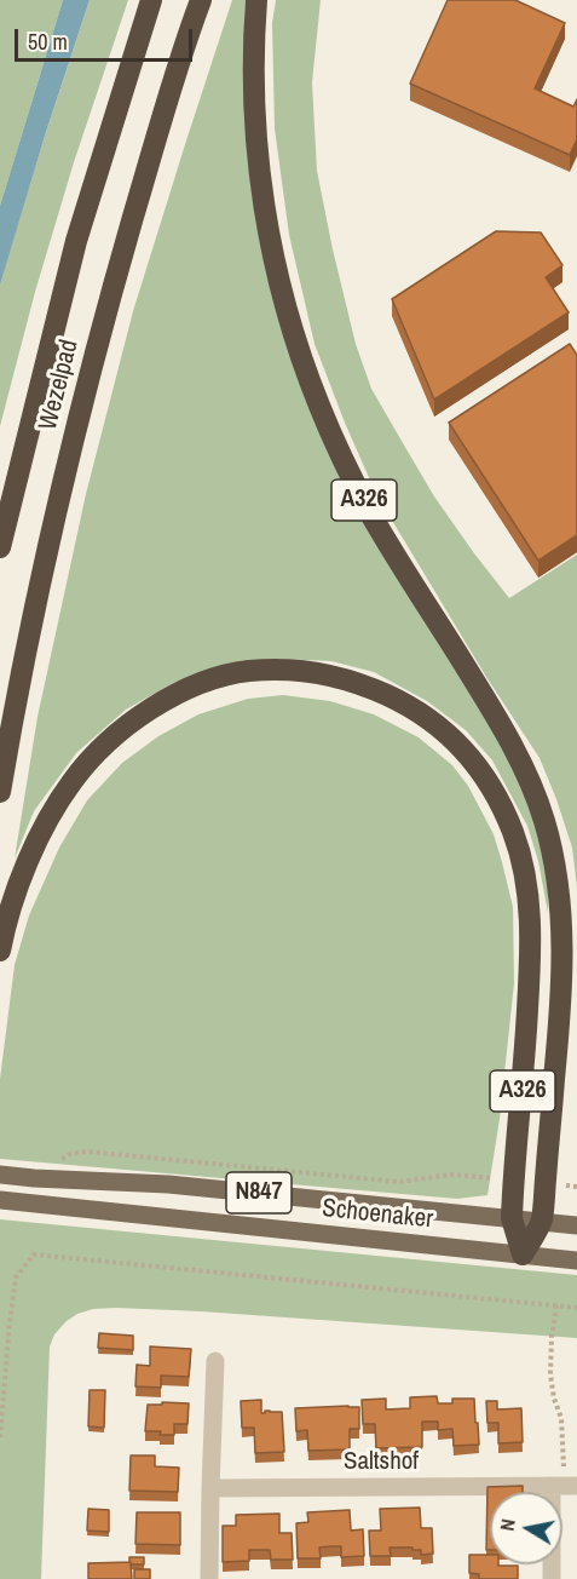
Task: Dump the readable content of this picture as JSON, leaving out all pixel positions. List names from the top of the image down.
{
  "streets": {
    "highway": ["Wezelpad", "A326"],
    "main road": ["N847", "Schoenaker"],
    "street": ["Saltshof"]
  },
  "crossings": [
    ["A326", "Schoenaker"]
  ],
  "scale_bar": "50 m",
  "north": "left"
}
